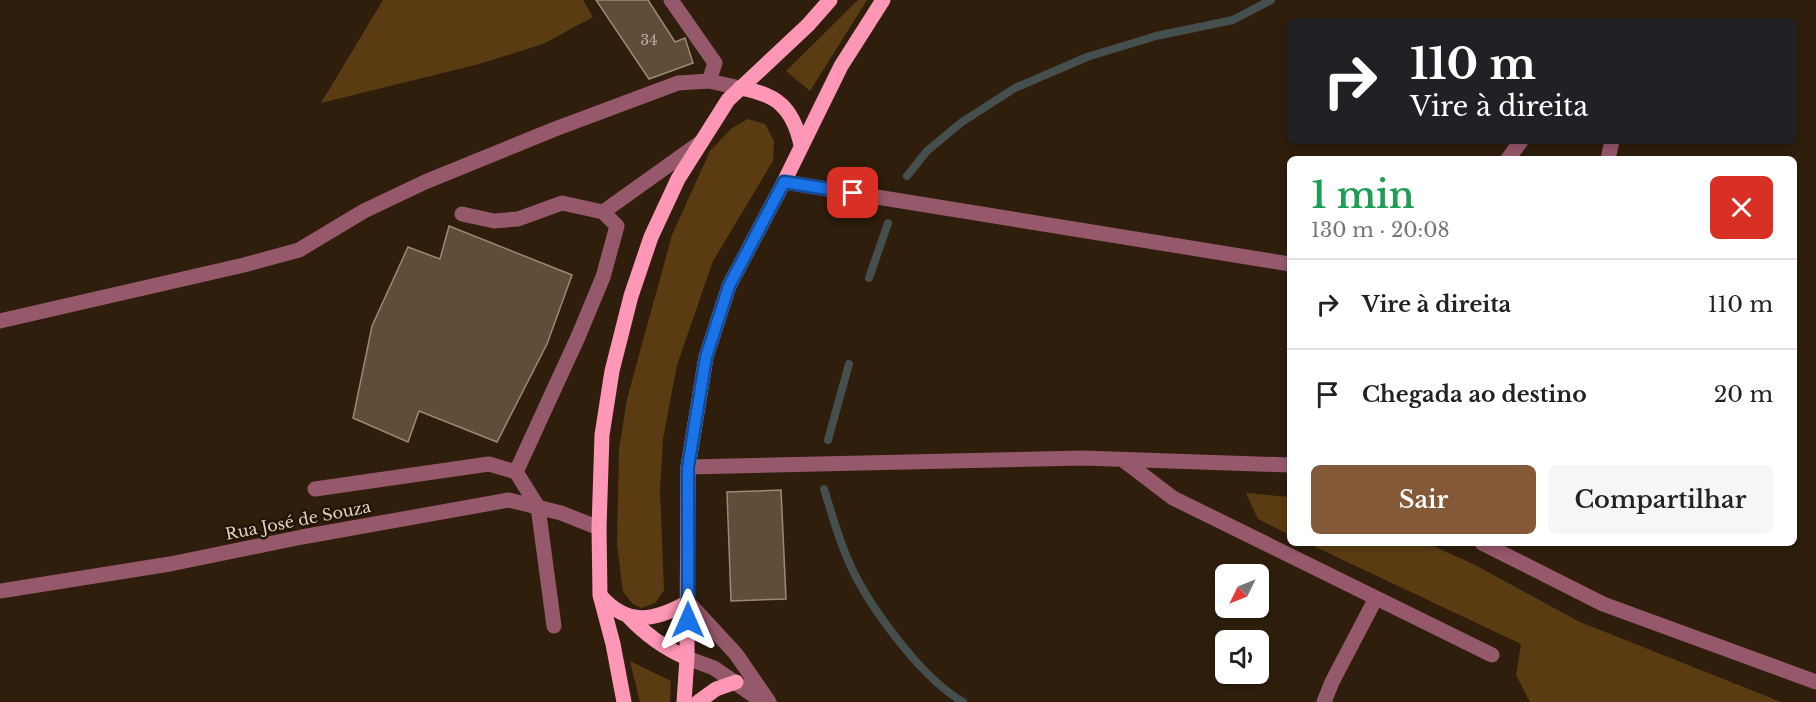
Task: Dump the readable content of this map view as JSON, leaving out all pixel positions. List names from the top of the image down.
{
  "streets": {
    "street": ["Rua José de Souza"]
  },
  "house_numbers": ["34"],
  "north": "bottom left",
  "page": {
    "turn": ["110 m", "Vire à direita"],
    "heading": ["1 min", "130 m · 20:08"],
    "list": [
      {
        "name": "Vire à direita",
        "value": "110 m"
      },
      {
        "name": "Chegada ao destino",
        "value": "20 m"
      }
    ],
    "buttons": ["Sair", "Compartilhar"]
  }
}
